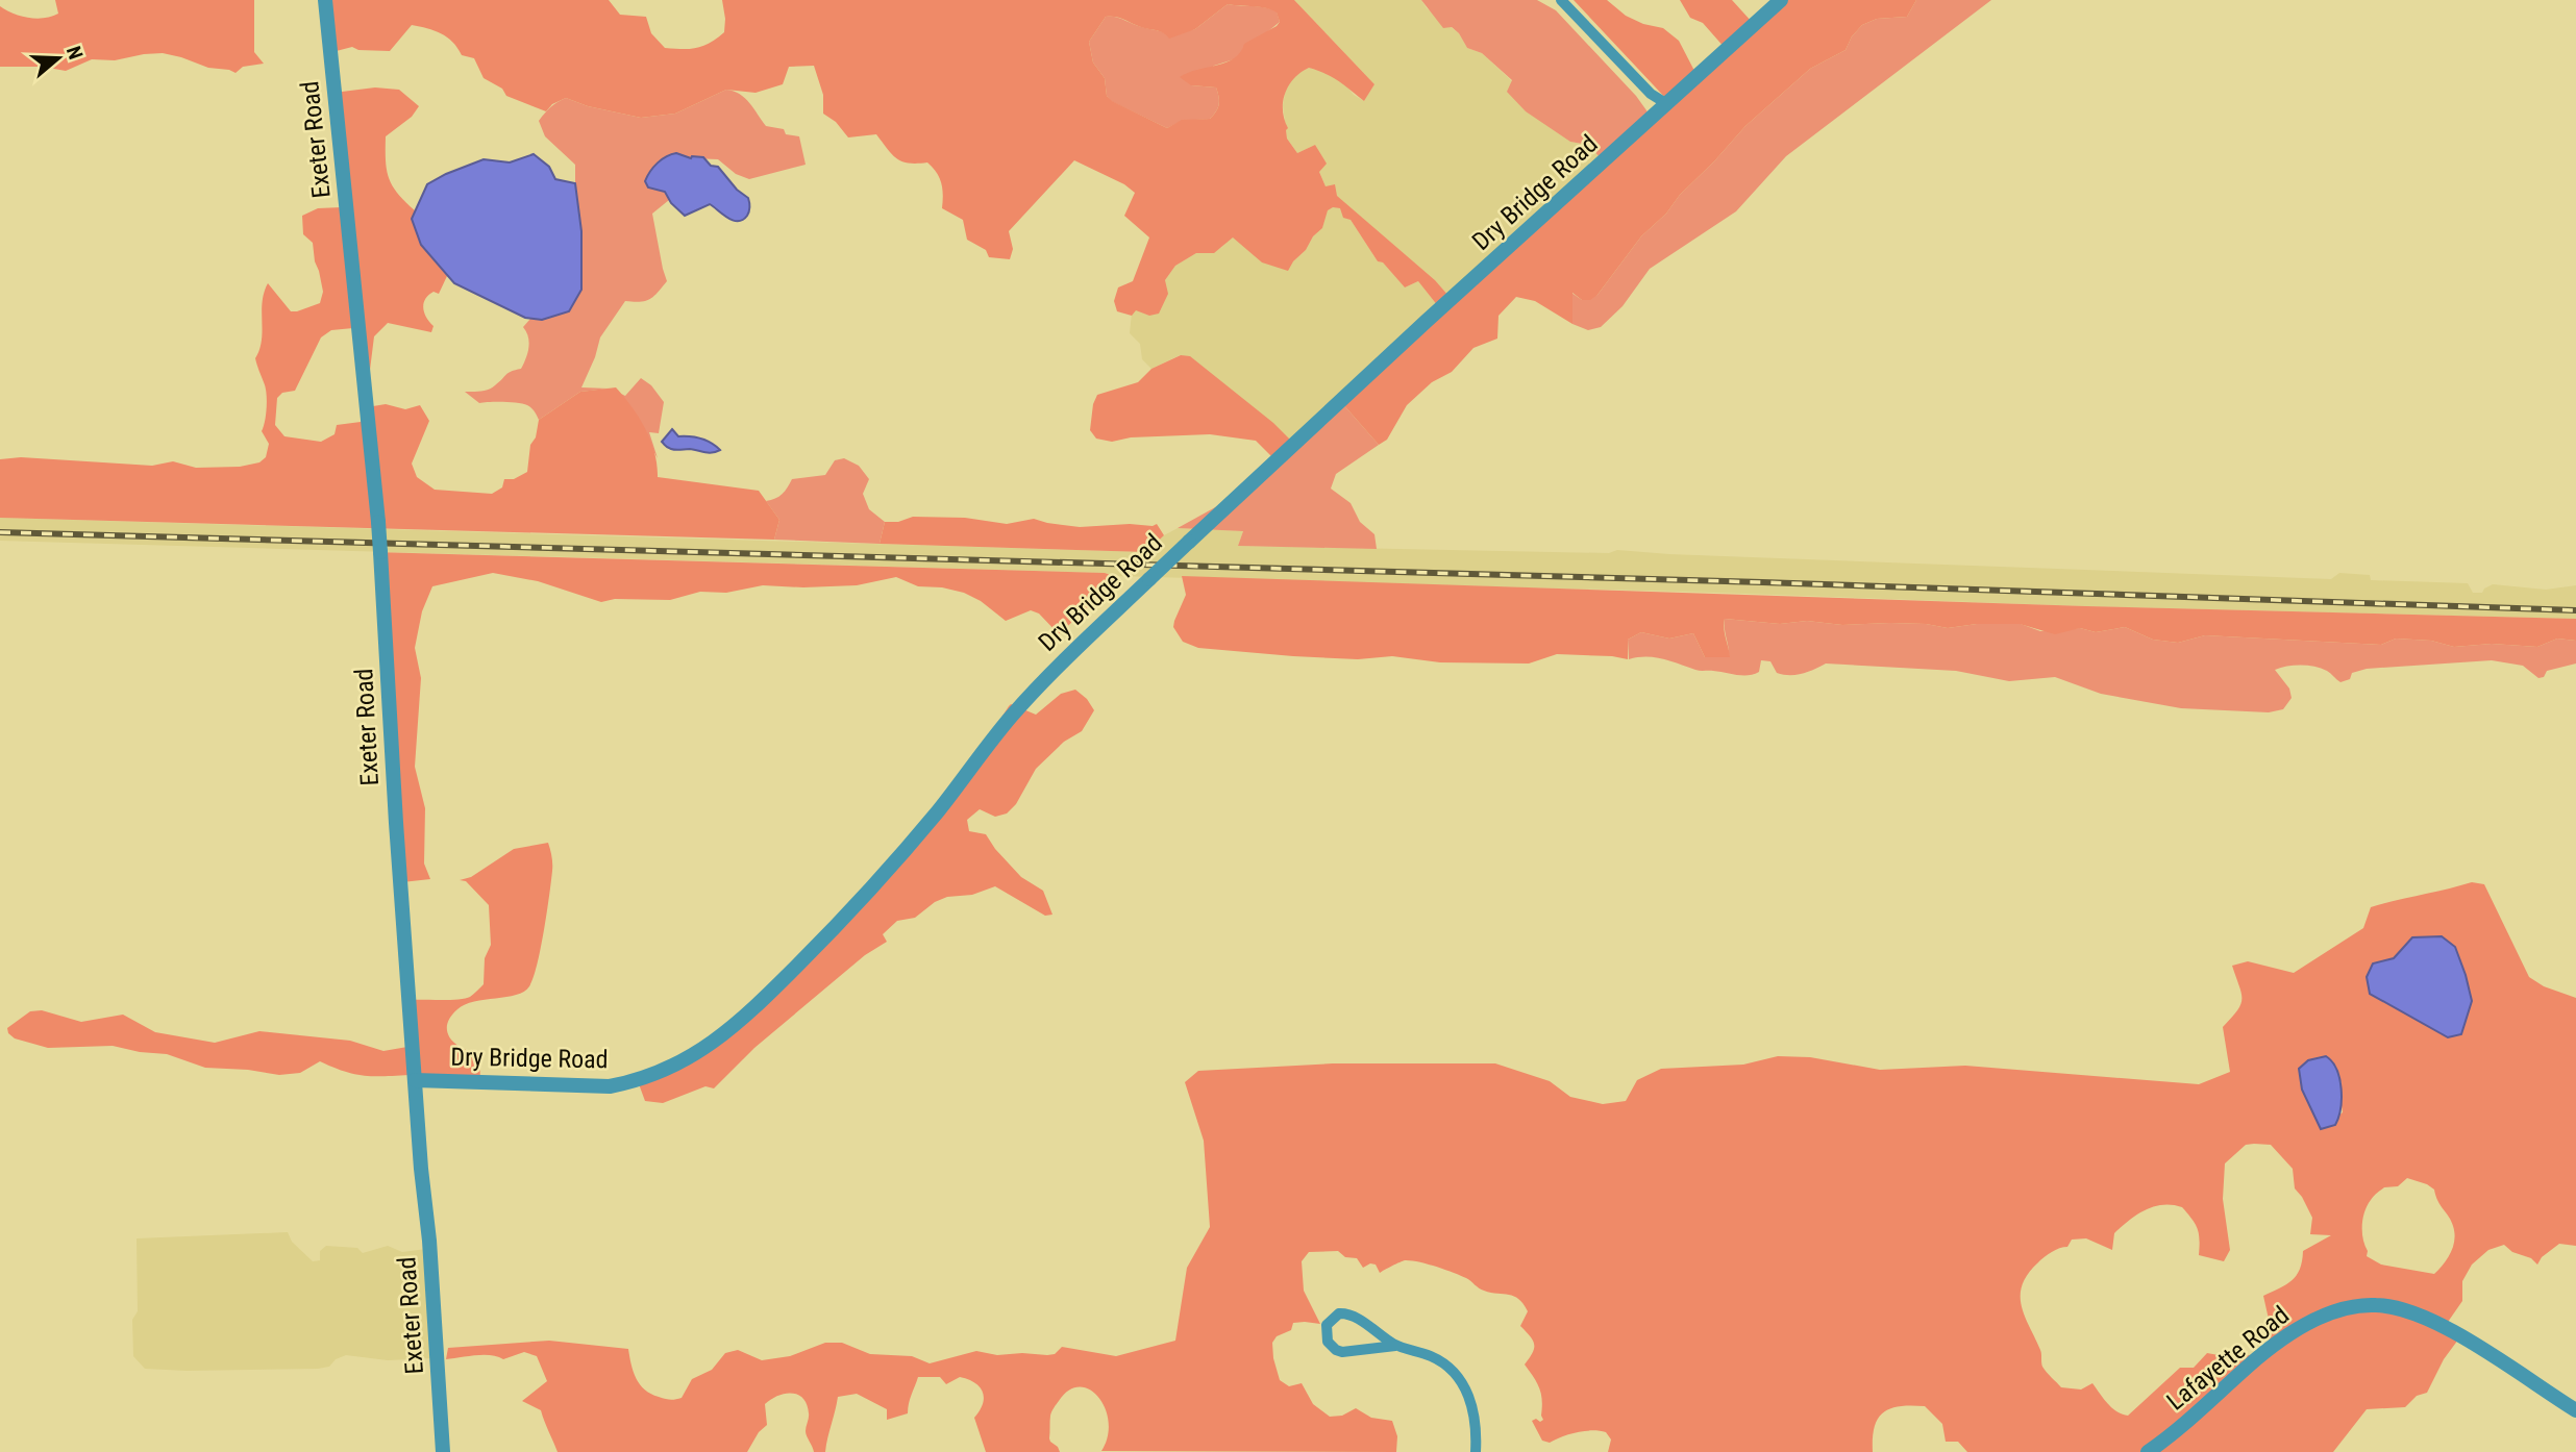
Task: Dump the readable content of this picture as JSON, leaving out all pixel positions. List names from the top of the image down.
{
  "streets": {
    "street": ["Exeter Road", "Dry Bridge Road", "Lafayette Road"]
  },
  "crossings": [
    ["Exeter Road", "Dry Bridge Road"]
  ],
  "north": "right"
}
